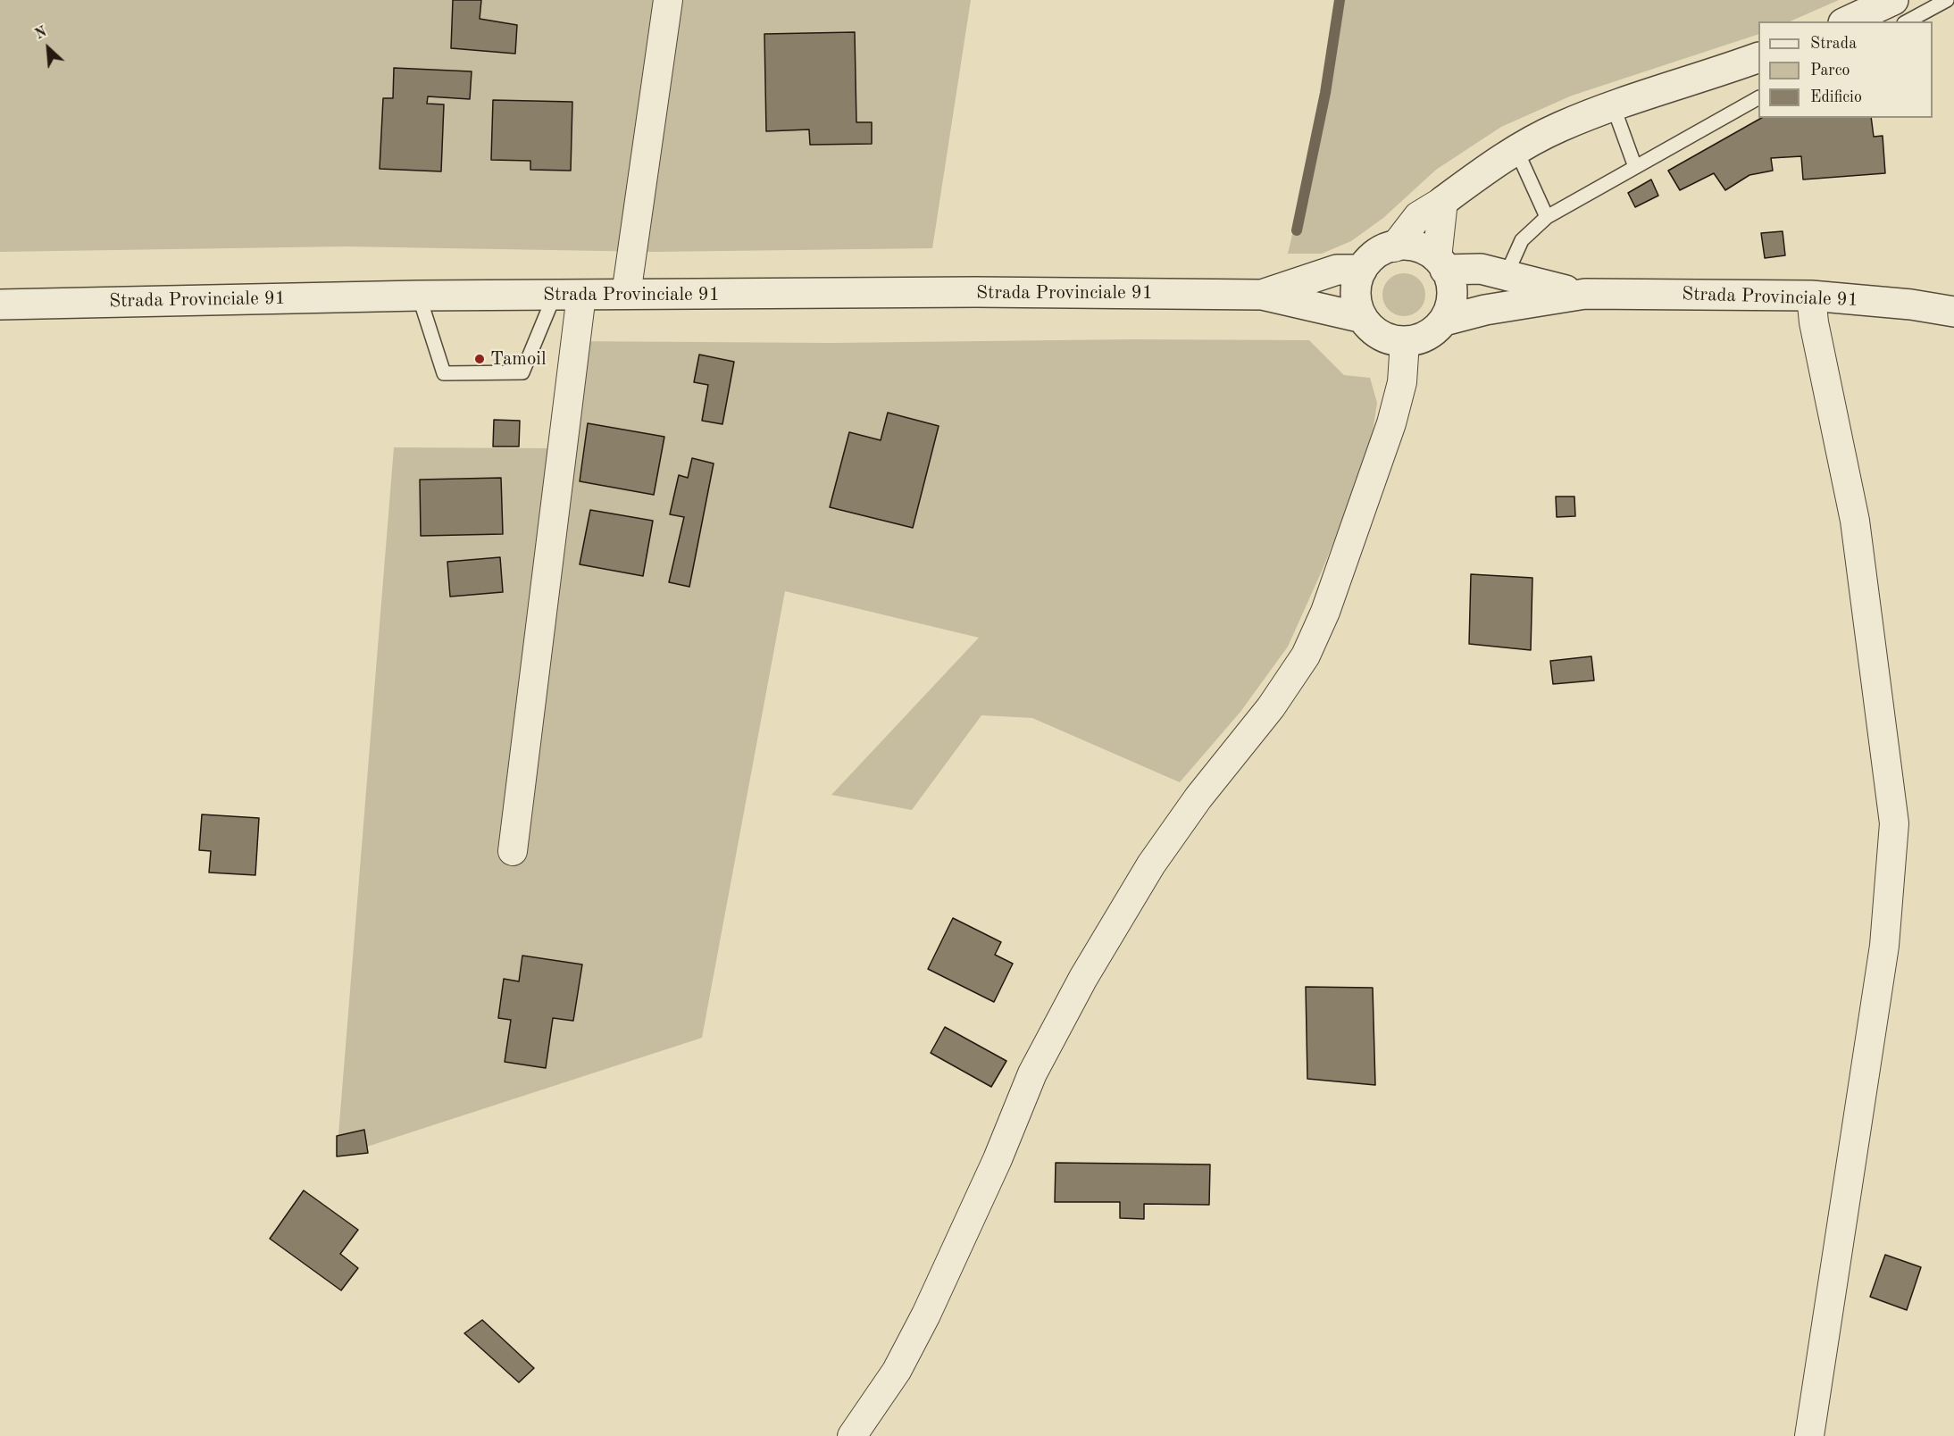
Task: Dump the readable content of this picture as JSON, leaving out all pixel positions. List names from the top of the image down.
{
  "streets": {
    "street": ["Strada Provinciale 91"]
  },
  "places": ["Tamoil"],
  "legend": ["Strada", "Parco", "Edificio"],
  "north": "top left"
}
